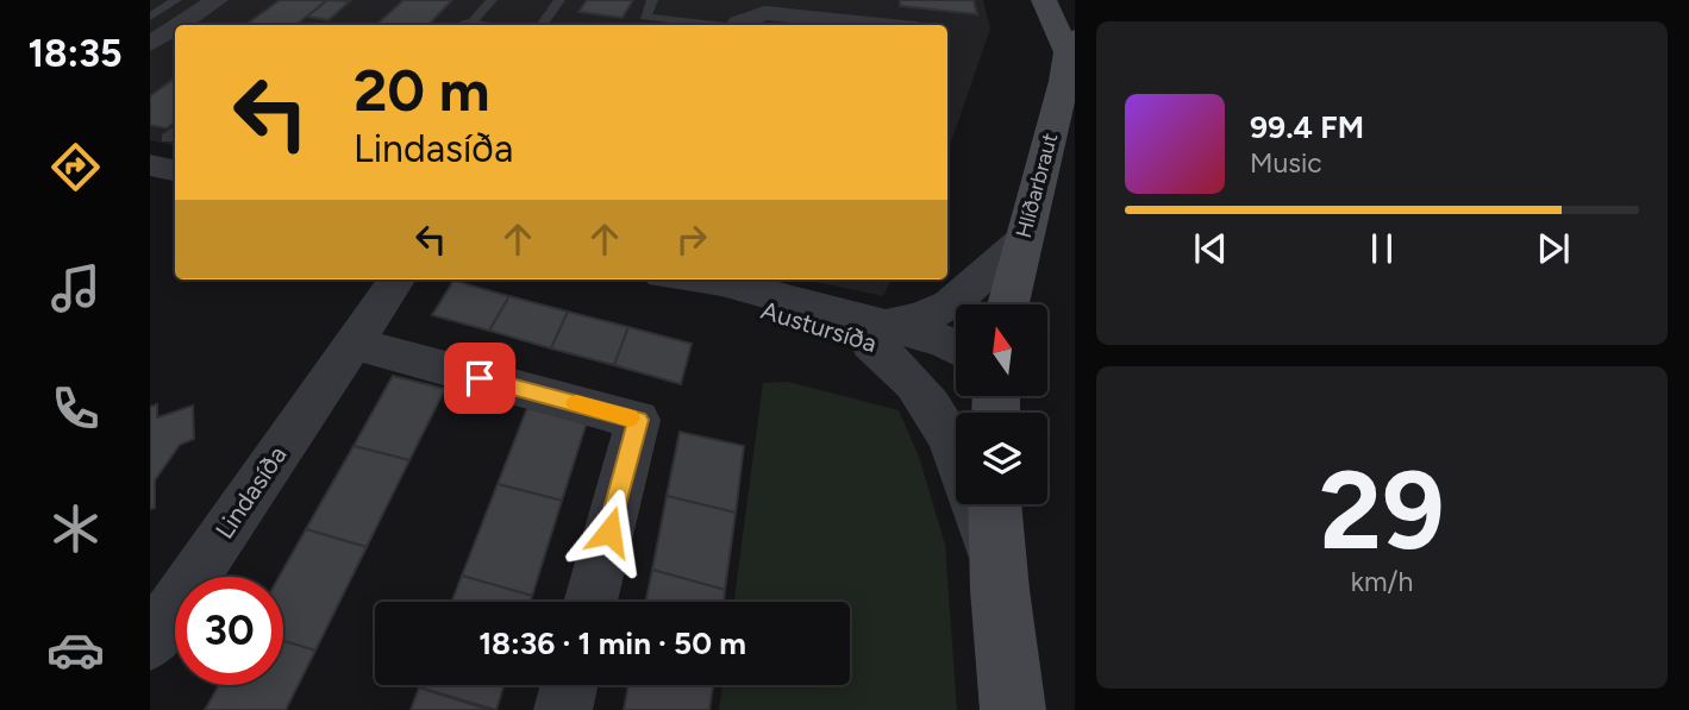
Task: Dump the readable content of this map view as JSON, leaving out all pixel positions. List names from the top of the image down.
{
  "streets": {
    "main road": ["Hlíðarbraut"],
    "street": ["Austursíða", "Lindasíða"]
  },
  "north": "top",
  "page": {
    "tabs": "18:35",
    "turn": ["20 m", "Lindasíða"],
    "song": ["99.4 FM", "Music"],
    "tile": ["29", "km/h"],
    "limit": "30",
    "trip": "18:36 · 1 min · 50 m"
  }
}
